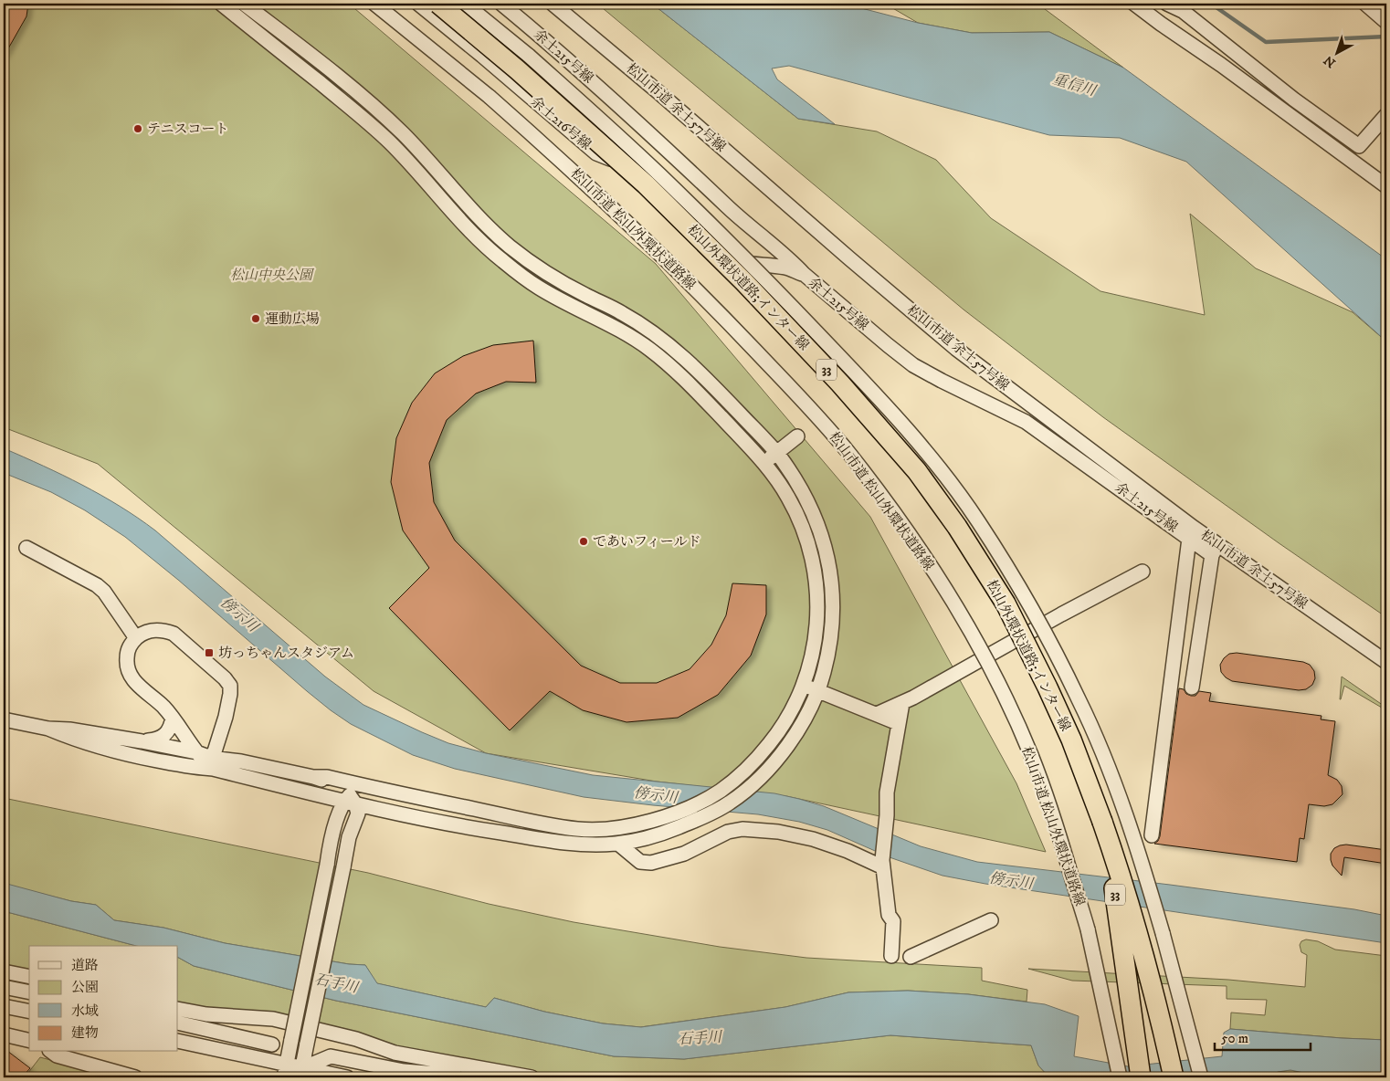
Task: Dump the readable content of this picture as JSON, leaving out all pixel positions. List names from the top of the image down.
{
  "streets": {
    "highway": ["松山外環状道路;インター線", "33"],
    "street": [
      "余土215号線",
      "松山市道 余土57号線",
      "余土216号線",
      "松山市道 松山外環状道路線"
    ]
  },
  "crossings": [
    ["余土215号線", "松山市道 余土57号線"],
    ["余土215号線", "余土216号線"],
    ["松山外環状道路;インター線", "33"]
  ],
  "water": ["重信川", "傍示川", "石手川"],
  "parks": ["松山中央公園"],
  "places": {
    "other": ["テニスコート", "運動広場", "であいフィールド"],
    "transit": ["坊っちゃんスタジアム"]
  },
  "legend": [
    "道路",
    "公園",
    "水域",
    "建物"
  ],
  "scale_bar": "50 m",
  "north": "bottom left"
}
